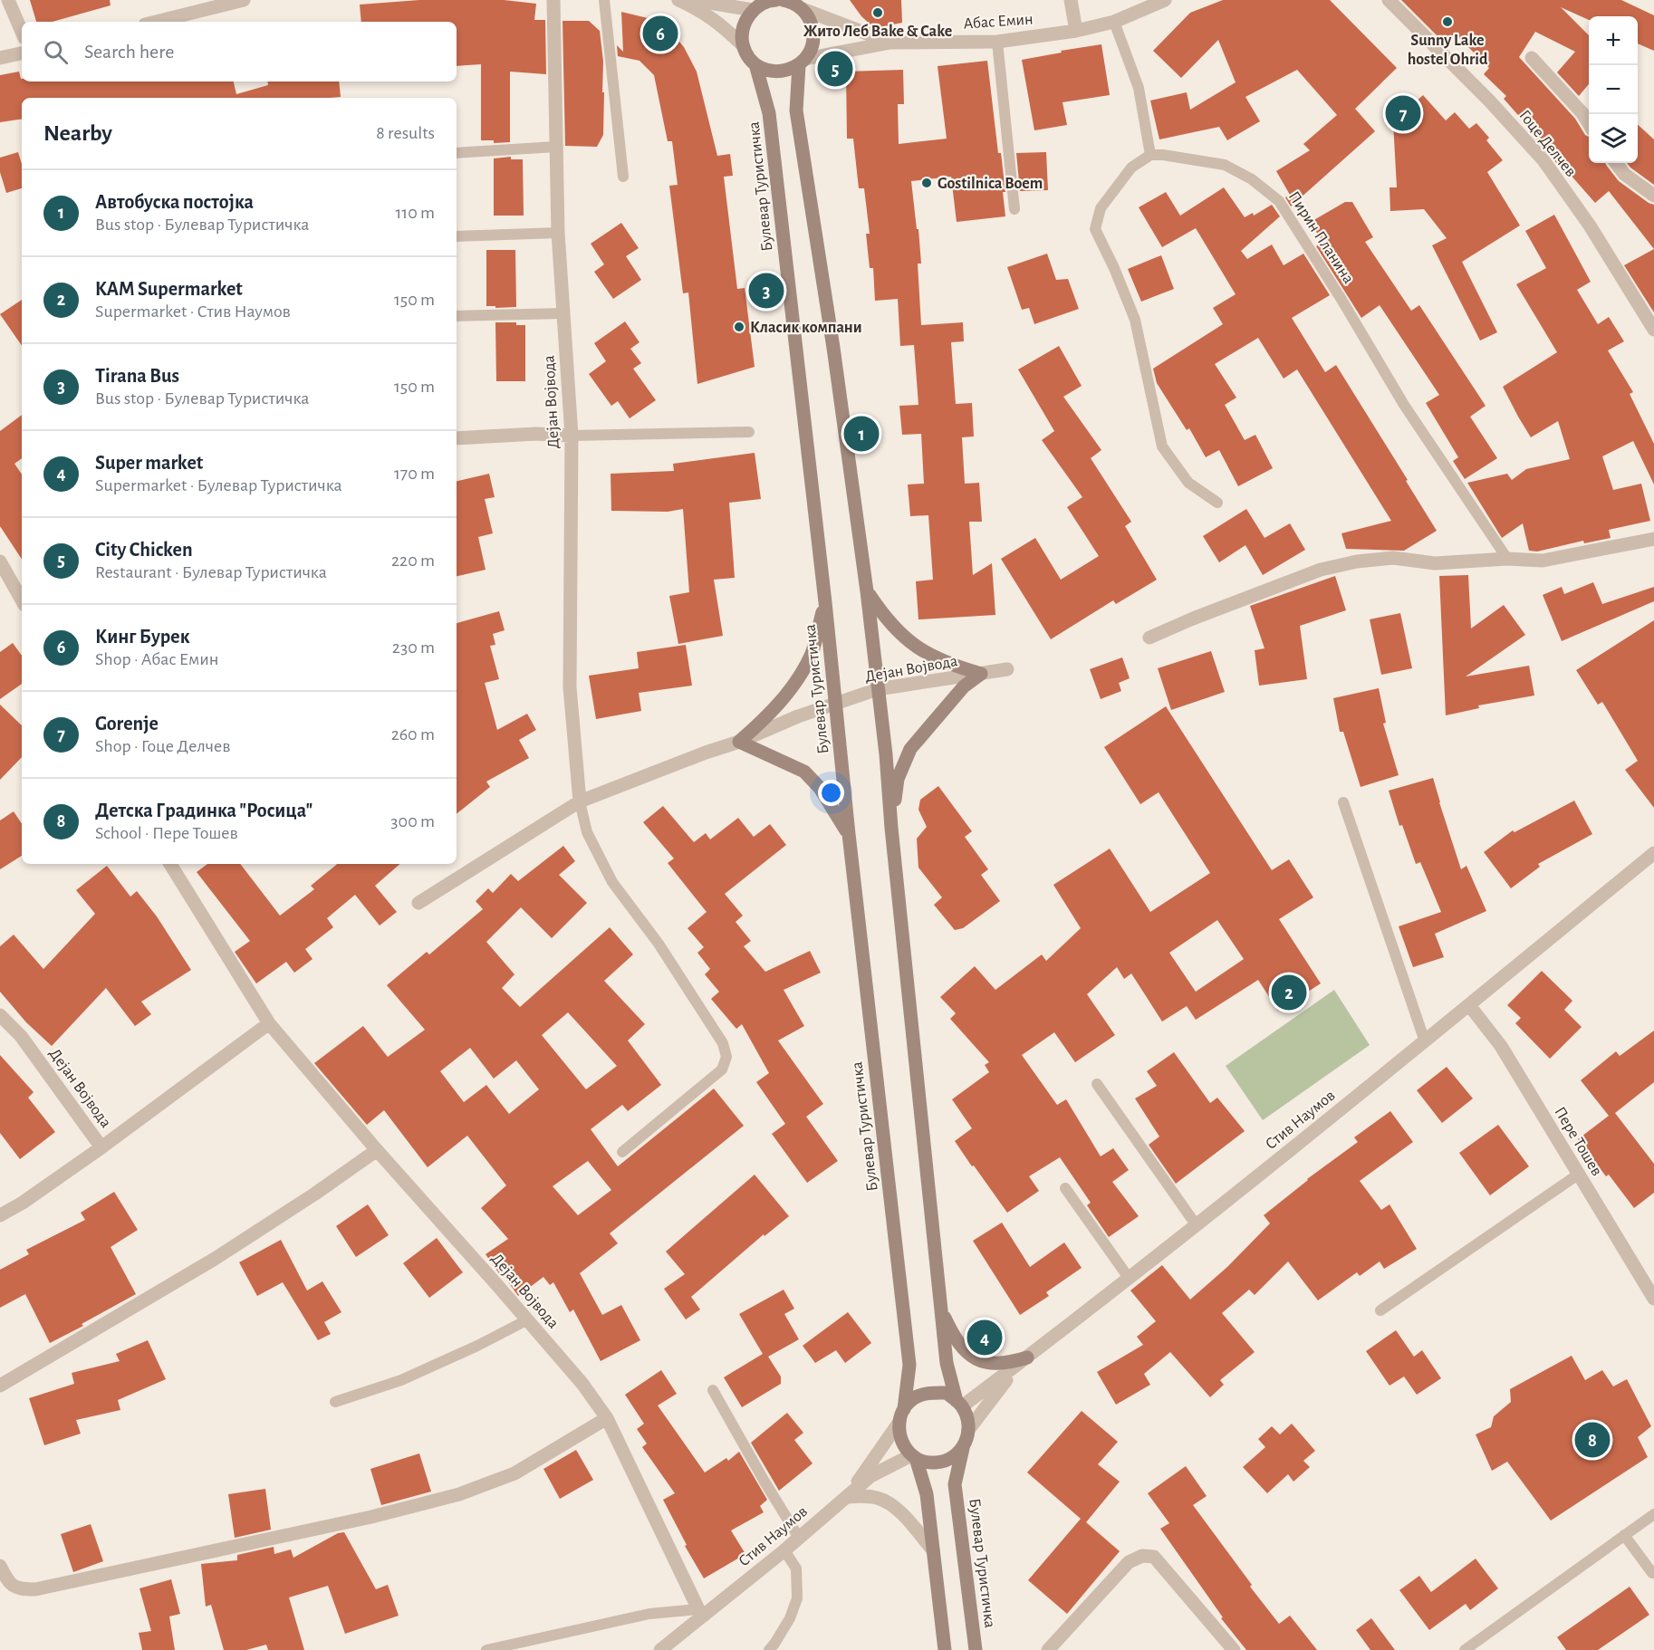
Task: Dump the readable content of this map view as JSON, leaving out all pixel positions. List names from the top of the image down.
{
  "streets": {
    "main road": ["Булевар Туристичка"],
    "street": [
      "Абас Емин",
      "Гоце Делчев",
      "Дејан Војвода",
      "Стив Наумов",
      "Пере Тошев"
    ],
    "lane": ["Пирин Планина"]
  },
  "crossings": [
    ["Булевар Туристичка", "Дејан Војвода"],
    ["Булевар Туристичка", "Стив Наумов"],
    ["Дејан Војвода", "Стив Наумов"],
    ["Стив Наумов", "Пере Тошев"]
  ],
  "places": [
    "Жито Леб Bake & Cake",
    "Sunny Lake hostel Ohrid",
    "Gostilnica Boem",
    "Класик компани"
  ],
  "page": {
    "pins": [
      "6",
      "5",
      "7",
      "3",
      "1",
      "2",
      "4",
      "8"
    ],
    "map_buttons": ["+", "−"],
    "search": "Search here",
    "heading": ["Nearby", "8 results"],
    "list": [
      {
        "mark": "1",
        "name": "Автобуска постојка",
        "note": "Bus stop · Булевар Туристичка",
        "value": "110 m"
      },
      {
        "mark": "2",
        "name": "KAM Supermarket",
        "note": "Supermarket · Стив Наумов",
        "value": "150 m"
      },
      {
        "mark": "3",
        "name": "Tirana Bus",
        "note": "Bus stop · Булевар Туристичка",
        "value": "150 m"
      },
      {
        "mark": "4",
        "name": "Super market",
        "note": "Supermarket · Булевар Туристичка",
        "value": "170 m"
      },
      {
        "mark": "5",
        "name": "City Chicken",
        "note": "Restaurant · Булевар Туристичка",
        "value": "220 m"
      },
      {
        "mark": "6",
        "name": "Кинг Бурек",
        "note": "Shop · Абас Емин",
        "value": "230 m"
      },
      {
        "mark": "7",
        "name": "Gorenje",
        "note": "Shop · Гоце Делчев",
        "value": "260 m"
      },
      {
        "mark": "8",
        "name": "Детска Градинка \"Росица\"",
        "note": "School · Пере Тошев",
        "value": "300 m"
      }
    ]
  }
}
